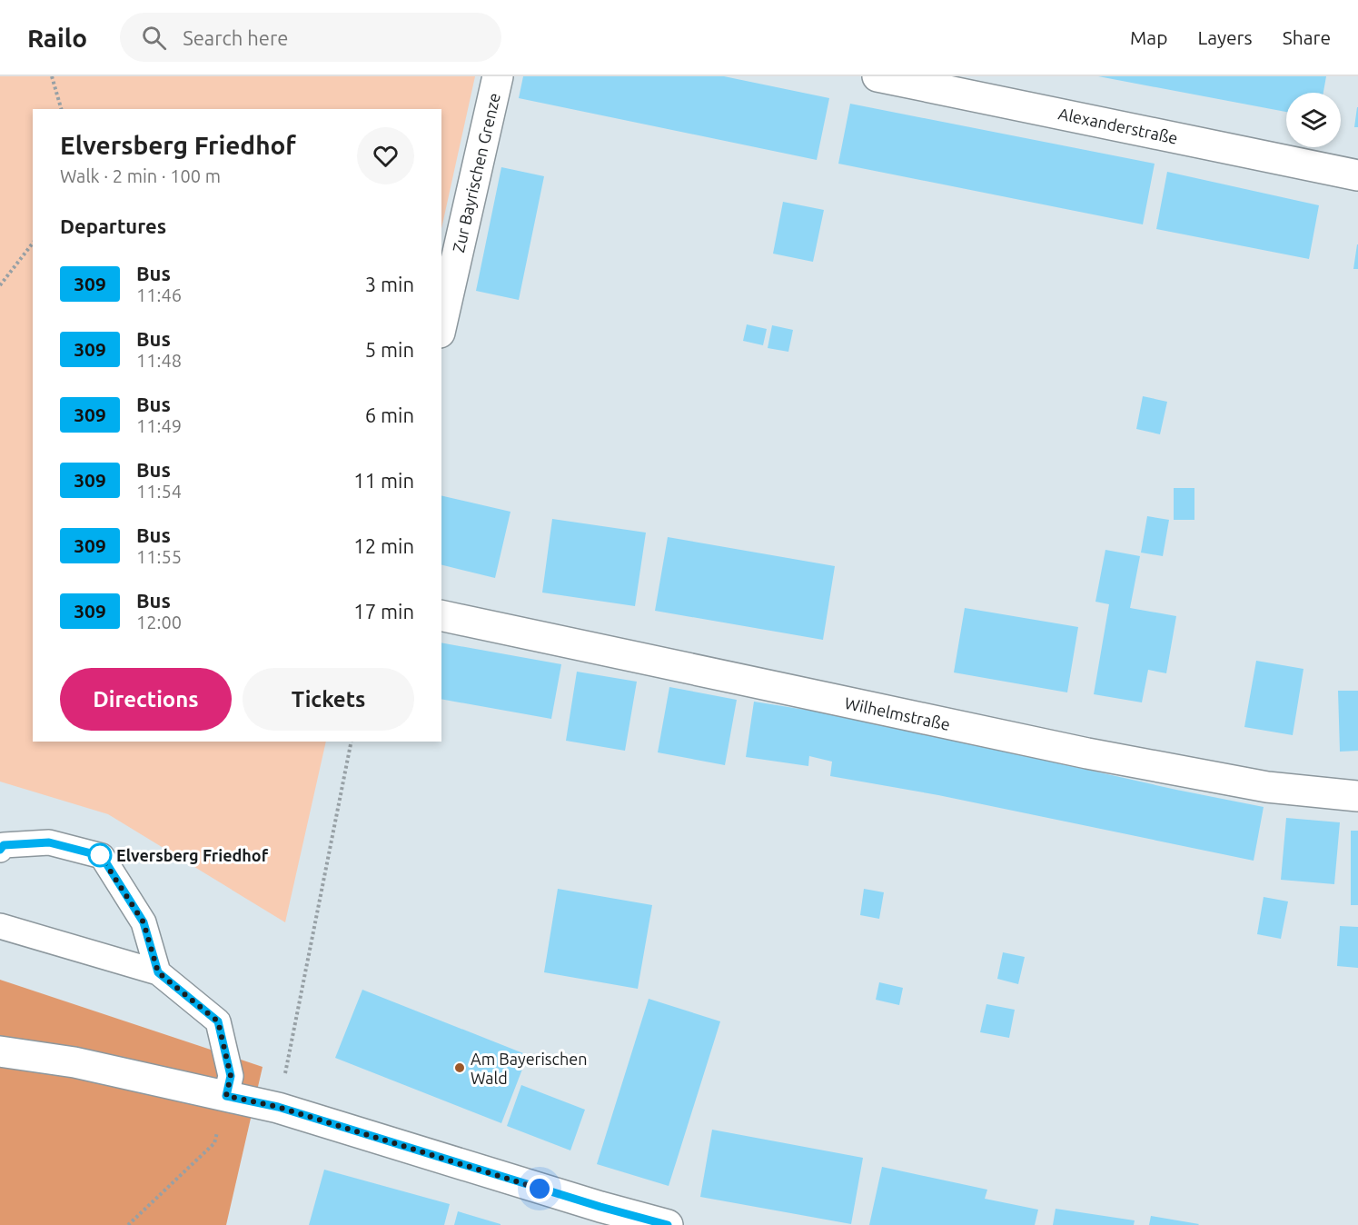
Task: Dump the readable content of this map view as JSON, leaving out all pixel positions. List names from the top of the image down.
{
  "streets": {
    "street": ["Alexanderstraße", "Zur Bayrischen Grenze", "Wilhelmstraße"]
  },
  "places": ["Elversberg Friedhof", "Am Bayerischen Wald"],
  "lines": ["bus line 309"],
  "page": {
    "header": "Railo",
    "search": "Search here",
    "nav": ["Map", "Layers", "Share"],
    "heading": [
      ["Elversberg Friedhof", "Walk · 2 min · 100 m"],
      "Departures"
    ],
    "list": [
      {
        "mark": "309",
        "name": "Bus",
        "note": "11:46",
        "value": "3 min"
      },
      {
        "mark": "309",
        "name": "Bus",
        "note": "11:48",
        "value": "5 min"
      },
      {
        "mark": "309",
        "name": "Bus",
        "note": "11:49",
        "value": "6 min"
      },
      {
        "mark": "309",
        "name": "Bus",
        "note": "11:54",
        "value": "11 min"
      },
      {
        "mark": "309",
        "name": "Bus",
        "note": "11:55",
        "value": "12 min"
      },
      {
        "mark": "309",
        "name": "Bus",
        "note": "12:00",
        "value": "17 min"
      }
    ],
    "buttons": ["Directions", "Tickets"]
  }
}
